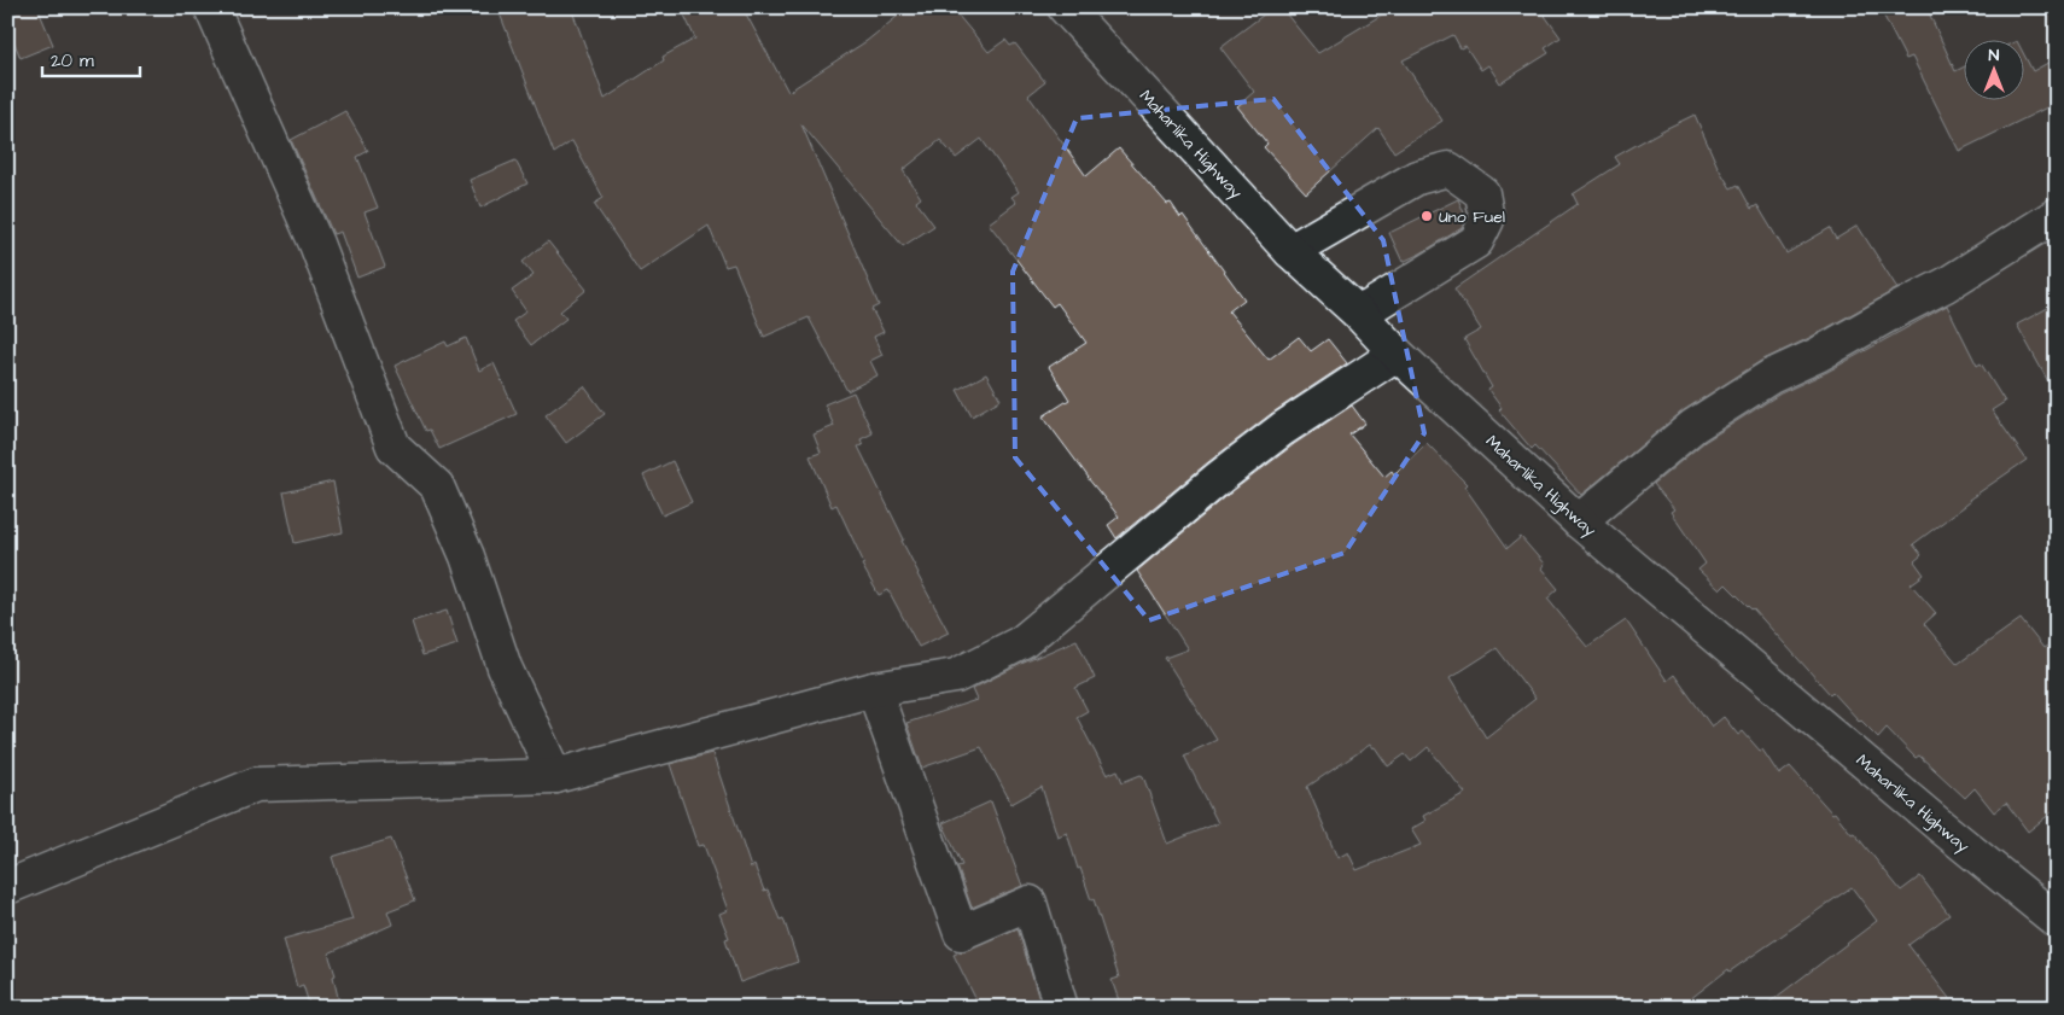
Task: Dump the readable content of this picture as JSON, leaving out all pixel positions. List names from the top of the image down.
{
  "streets": {
    "main road": ["Maharlika Highway"]
  },
  "places": ["Uno Fuel"],
  "scale_bar": "20 m",
  "north": "top"
}
